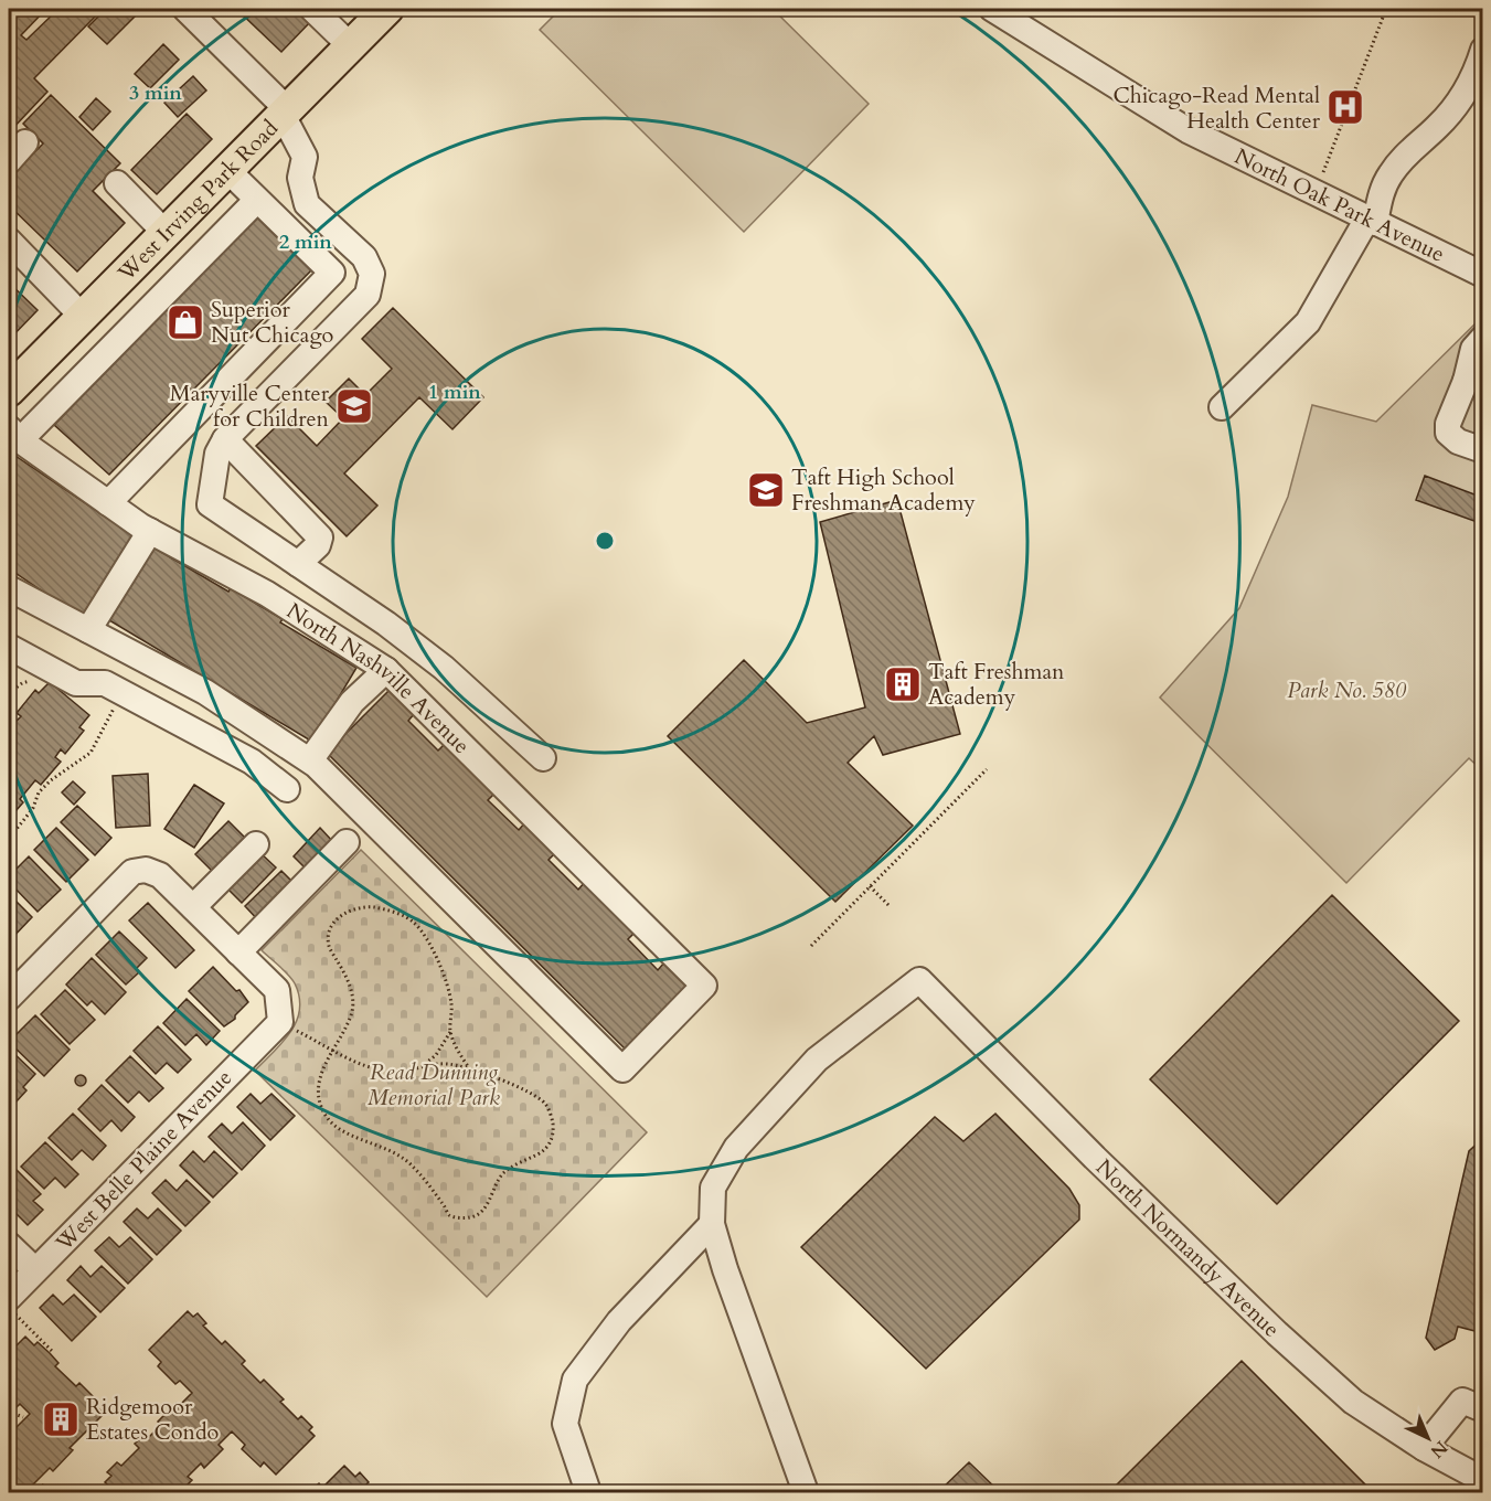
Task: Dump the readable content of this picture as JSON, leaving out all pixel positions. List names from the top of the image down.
{
  "streets": {
    "main road": ["West Irving Park Road"],
    "street": [
      "North Oak Park Avenue",
      "North Nashville Avenue",
      "West Belle Plaine Avenue",
      "North Normandy Avenue"
    ]
  },
  "parks": ["Park No. 580", "Read Dunning Memorial Park"],
  "places": {
    "hospital": ["Chicago-Read Mental Health Center"],
    "shop": ["Superior Nut Chicago"],
    "school or university": ["Maryville Center for Children", "Taft High School Freshman Academy"],
    "building": ["Taft Freshman Academy", "Ridgemoor Estates Condo"]
  },
  "north": "bottom right",
  "rings": ["3 min", "2 min", "1 min"]
}
